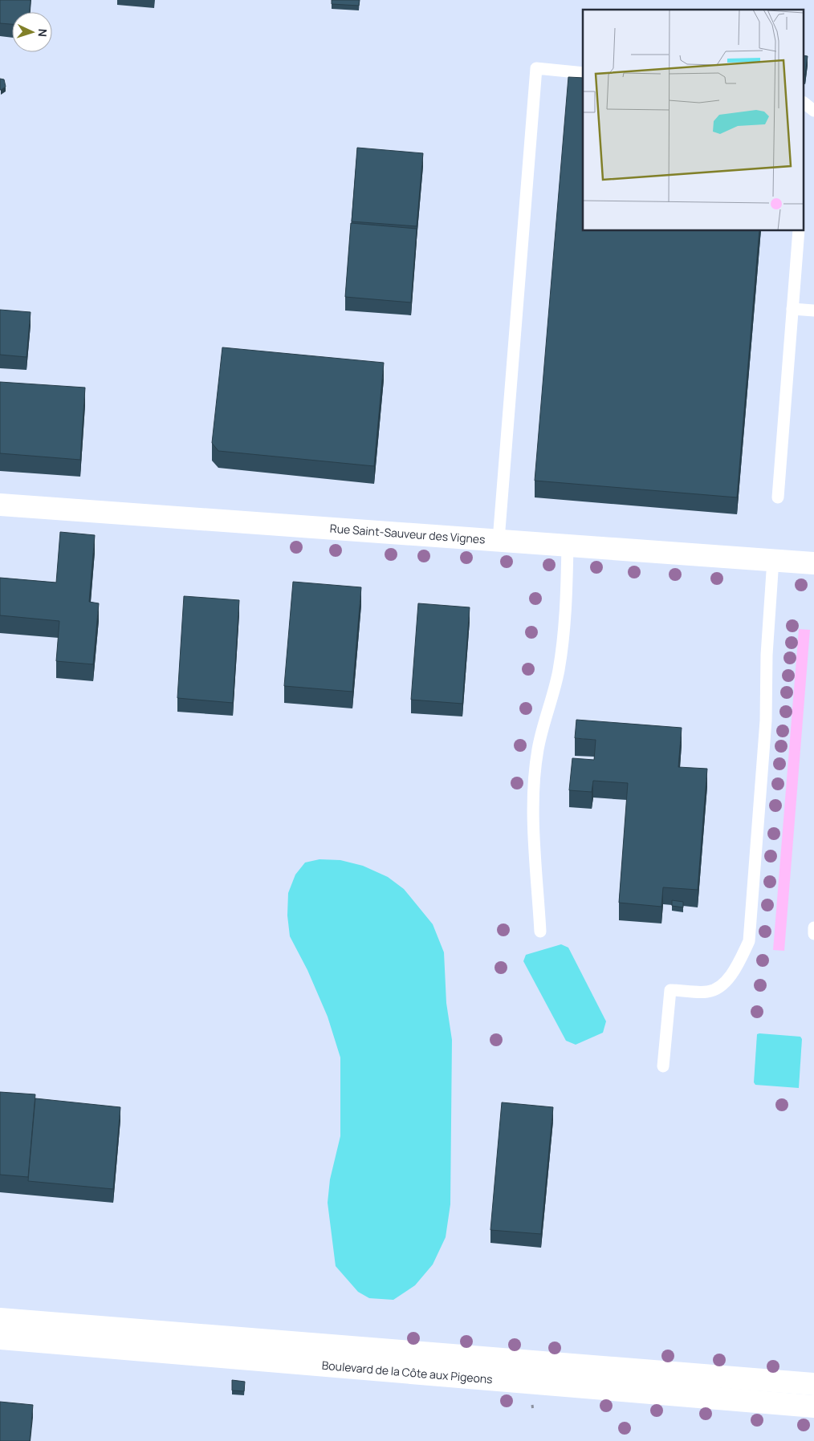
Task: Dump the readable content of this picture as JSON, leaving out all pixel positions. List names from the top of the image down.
{
  "streets": {
    "street": ["Rue Saint-Sauveur des Vignes", "Boulevard de la Côte aux Pigeons"]
  },
  "north": "right"
}
